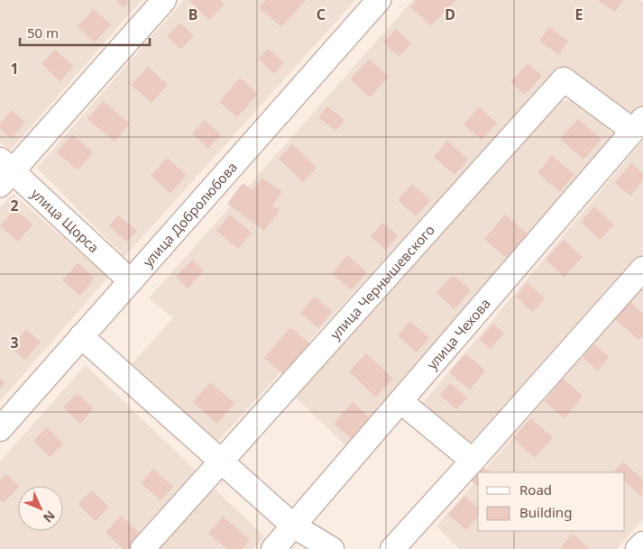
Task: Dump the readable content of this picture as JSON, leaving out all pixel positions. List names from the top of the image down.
{
  "streets": {
    "street": [
      "улица Добролюбова",
      "улица Щорса",
      "улица Чернышевского",
      "улица Чехова"
    ]
  },
  "crossings": [
    ["улица Добролюбова", "улица Щорса"],
    ["улица Чернышевского", "улица Чехова"]
  ],
  "legend": ["Road", "Building"],
  "scale_bar": "50 m",
  "north": "bottom right",
  "grid": {
    "columns": [
      "B",
      "C",
      "D",
      "E"
    ],
    "rows": ["1", "2", "3"]
  }
}
